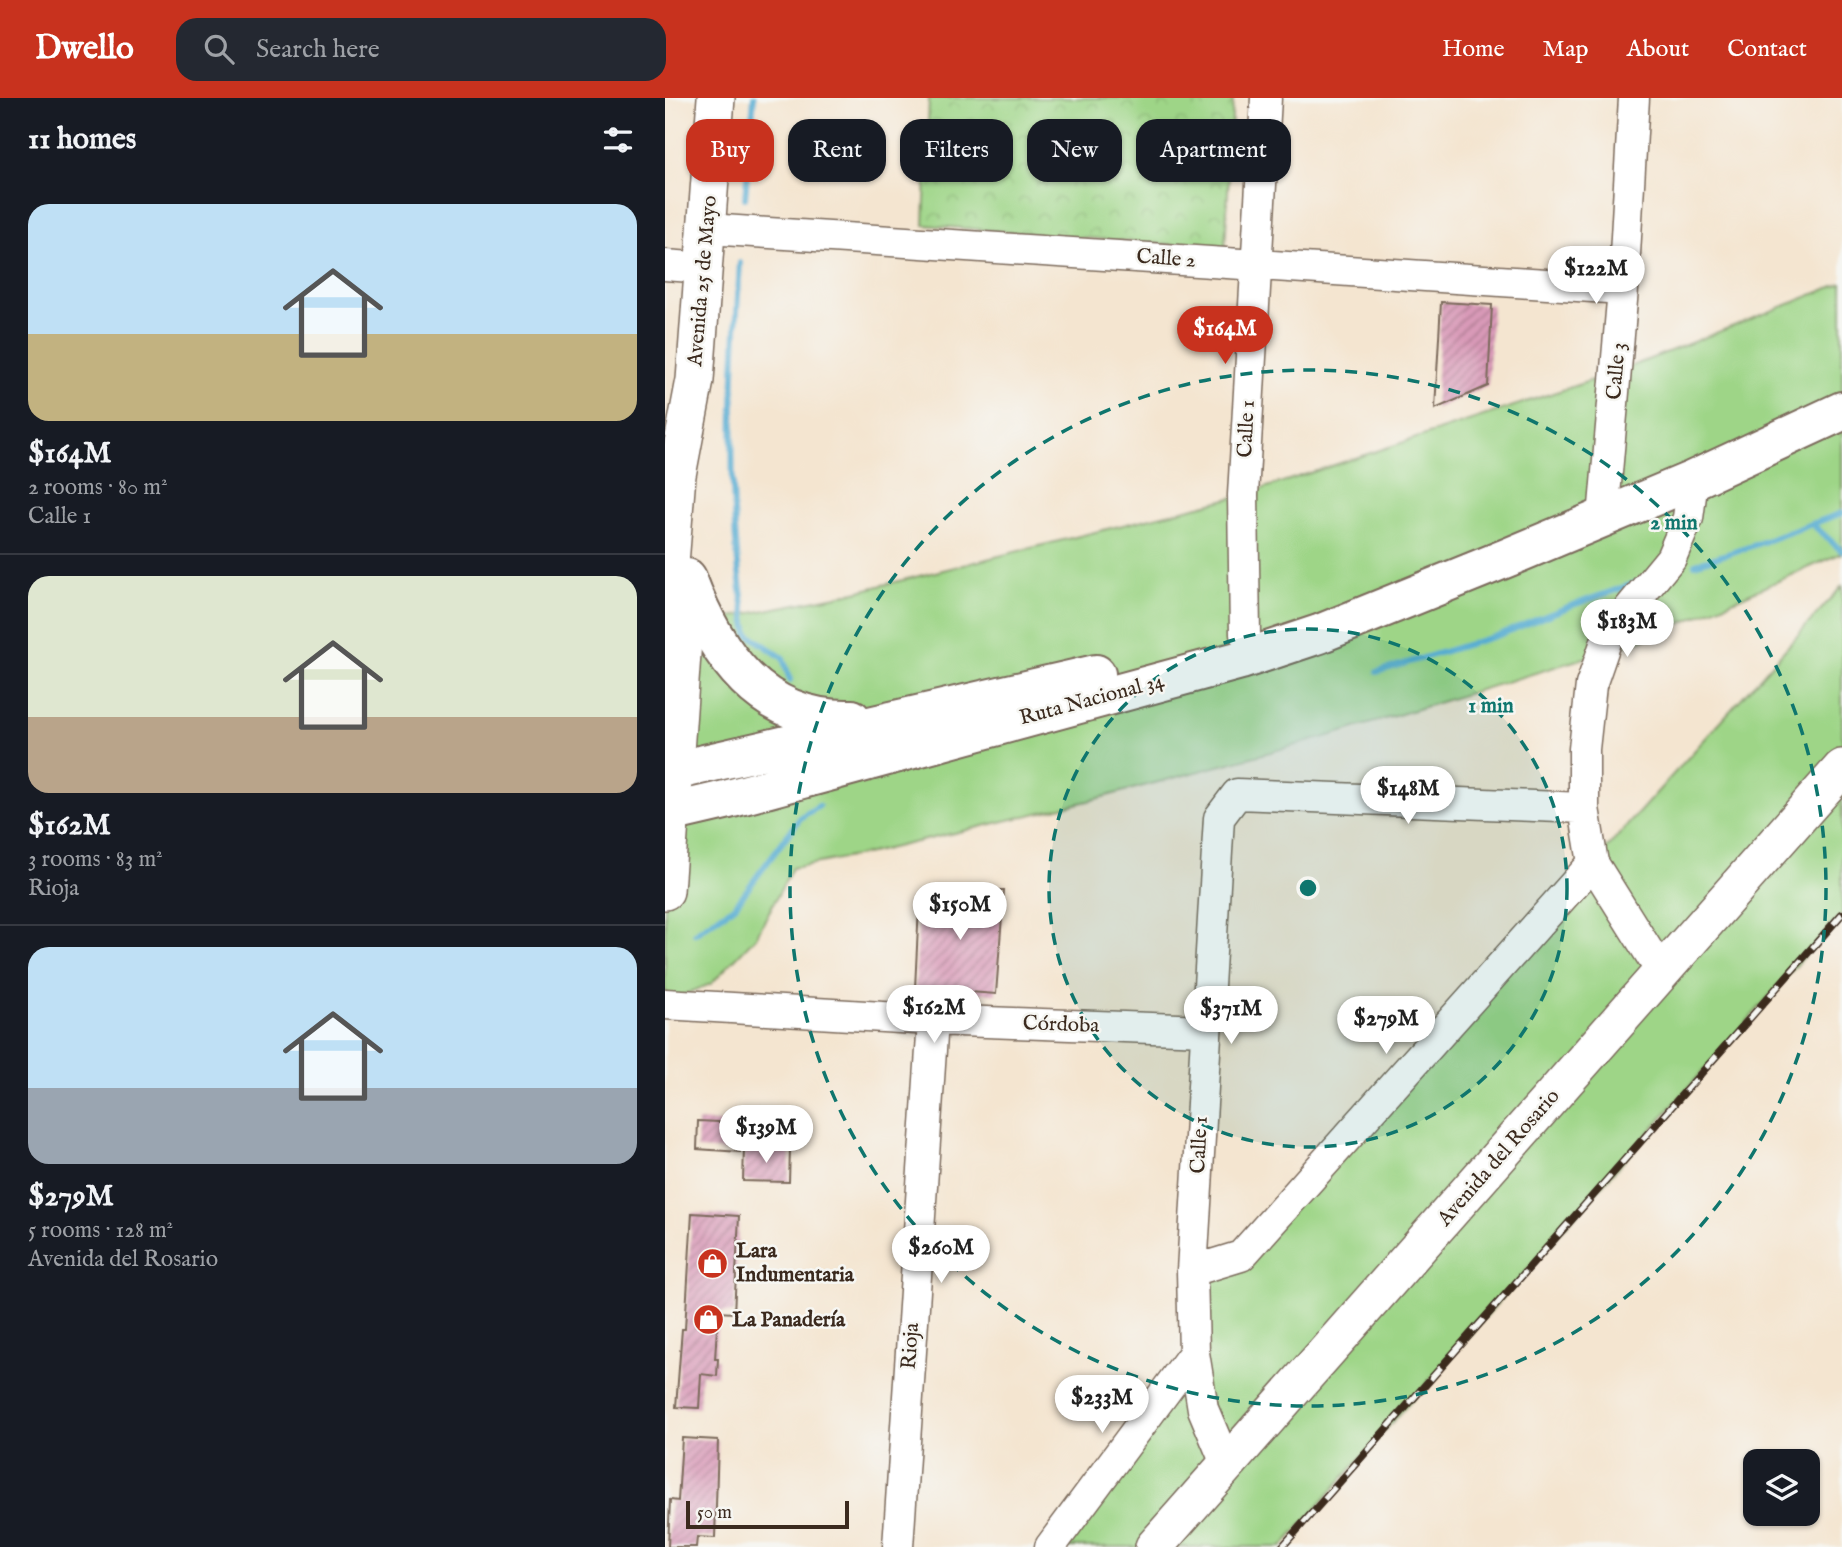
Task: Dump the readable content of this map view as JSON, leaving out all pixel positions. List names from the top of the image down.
{
  "streets": {
    "highway": ["Ruta Nacional 34"],
    "main road": ["Avenida 25 de Mayo", "Avenida del Rosario"],
    "street": [
      "Calle 2",
      "Calle 3",
      "Calle 1",
      "Córdoba",
      "Rioja"
    ]
  },
  "crossings": [
    ["Calle 2", "Avenida 25 de Mayo"],
    ["Calle 2", "Calle 3"],
    ["Calle 2", "Calle 1"],
    ["Avenida 25 de Mayo", "Ruta Nacional 34"],
    ["Calle 3", "Ruta Nacional 34"],
    ["Calle 1", "Ruta Nacional 34"],
    ["Calle 1", "Córdoba"],
    ["Calle 1", "Avenida del Rosario"],
    ["Córdoba", "Rioja"]
  ],
  "places": {
    "shop": ["Lara Indumentaria", "La Panadería"]
  },
  "scale_bar": "50 m",
  "page": {
    "header": "Dwello",
    "search": "Search here",
    "nav": [
      "Home",
      "Map",
      "About",
      "Contact"
    ],
    "heading": "11 homes",
    "chip": [
      "Buy",
      "Rent",
      "Filters",
      "New",
      "Apartment"
    ],
    "list": [
      {
        "name": "$164M",
        "note": "2 rooms · 80 m² · Calle 1"
      },
      {
        "name": "$162M",
        "note": "3 rooms · 83 m² · Rioja"
      },
      {
        "name": "$279M",
        "note": "5 rooms · 128 m² · Avenida del Rosario"
      }
    ],
    "price": [
      "$122M",
      "$164M",
      "$183M",
      "$148M",
      "$150M",
      "$162M",
      "$371M",
      "$279M",
      "$139M",
      "$260M",
      "$233M"
    ],
    "scale": "50 m"
  },
  "rings": ["2 min", "1 min"]
}
